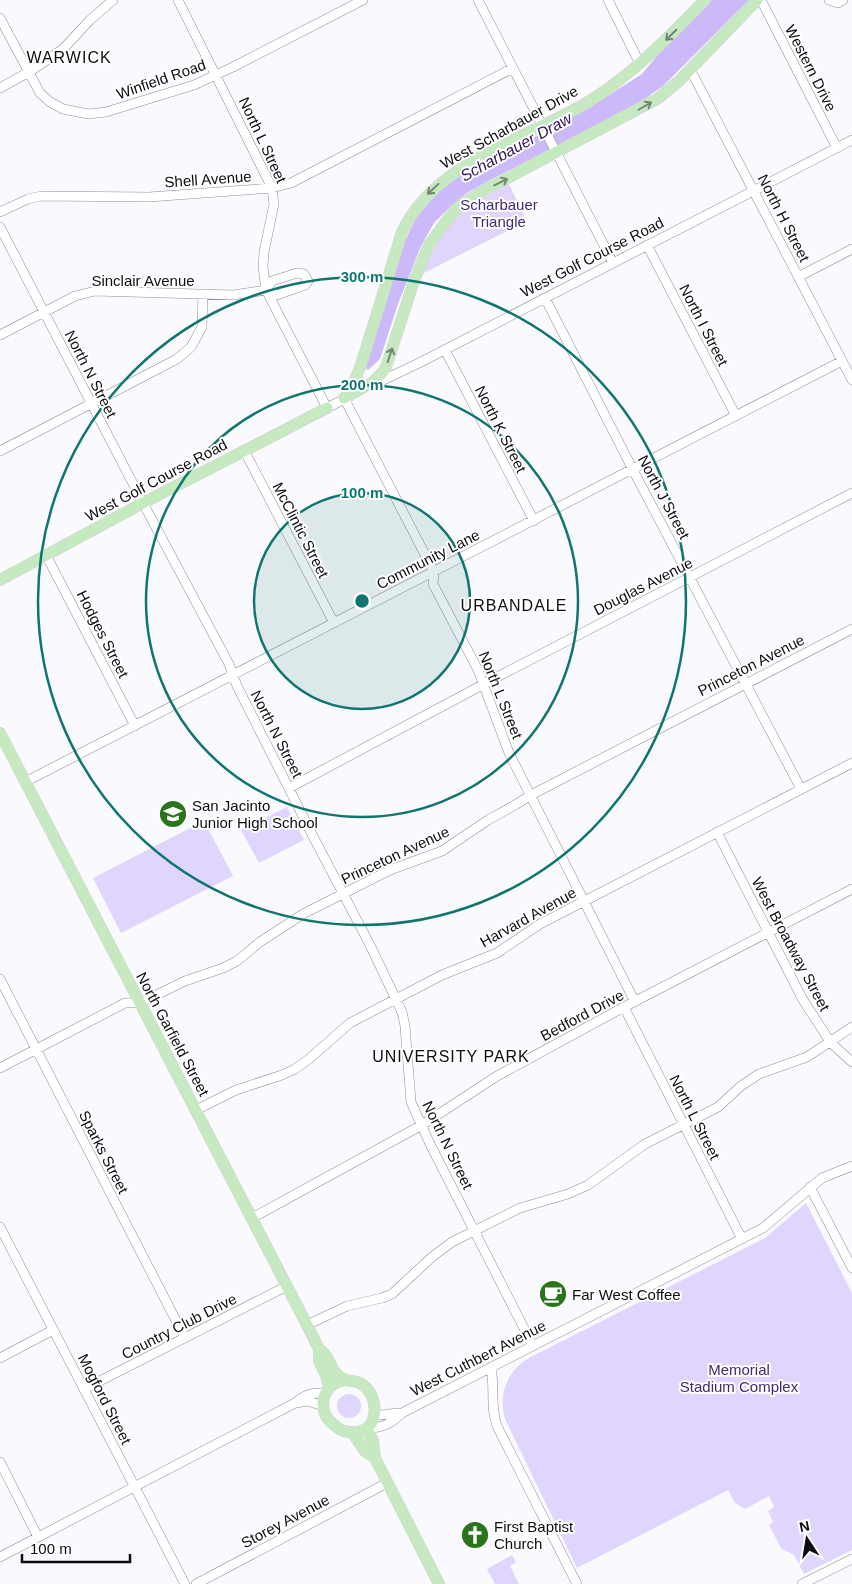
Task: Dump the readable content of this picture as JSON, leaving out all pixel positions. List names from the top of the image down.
{
  "streets": {
    "main road": ["West Scharbauer Drive", "West Golf Course Road", "North Garfield Street"],
    "street": [
      "Western Drive",
      "Winfield Road",
      "North L Street",
      "Shell Avenue",
      "North H Street",
      "Sinclair Avenue",
      "North I Street",
      "North N Street",
      "North K Street",
      "North J Street",
      "McClintic Street",
      "Community Lane",
      "Douglas Avenue",
      "Hodges Street",
      "Princeton Avenue",
      "Harvard Avenue",
      "West Broadway Street",
      "Bedford Drive",
      "Sparks Street",
      "Country Club Drive",
      "West Cuthbert Avenue",
      "Mogford Street",
      "Storey Avenue"
    ]
  },
  "crossings": [
    ["Western Drive", "West Golf Course Road"],
    ["Winfield Road", "North L Street"],
    ["West Scharbauer Drive", "North L Street"],
    ["West Scharbauer Drive", "West Golf Course Road"],
    ["North L Street", "Shell Avenue"],
    ["North L Street", "West Golf Course Road"],
    ["North L Street", "Sinclair Avenue"],
    ["North L Street", "Community Lane"],
    ["North L Street", "Douglas Avenue"],
    ["North L Street", "Princeton Avenue"],
    ["North L Street", "Harvard Avenue"],
    ["North L Street", "Bedford Drive"],
    ["North L Street", "West Cuthbert Avenue"],
    ["North H Street", "West Golf Course Road"],
    ["North H Street", "Community Lane"],
    ["West Golf Course Road", "North I Street"],
    ["West Golf Course Road", "North N Street"],
    ["West Golf Course Road", "North K Street"],
    ["West Golf Course Road", "North J Street"],
    ["West Golf Course Road", "McClintic Street"],
    ["West Golf Course Road", "Hodges Street"],
    ["Sinclair Avenue", "North N Street"],
    ["North I Street", "Community Lane"],
    ["North N Street", "Community Lane"],
    ["North N Street", "Douglas Avenue"],
    ["North N Street", "Princeton Avenue"],
    ["North N Street", "Harvard Avenue"],
    ["North N Street", "Bedford Drive"],
    ["North N Street", "West Cuthbert Avenue"],
    ["North K Street", "Community Lane"],
    ["North J Street", "Community Lane"],
    ["North J Street", "Douglas Avenue"],
    ["North J Street", "Princeton Avenue"],
    ["North J Street", "Harvard Avenue"],
    ["McClintic Street", "Community Lane"],
    ["Community Lane", "Hodges Street"],
    ["Community Lane", "North Garfield Street"],
    ["Princeton Avenue", "North Garfield Street"],
    ["Princeton Avenue", "Sparks Street"],
    ["Harvard Avenue", "West Broadway Street"],
    ["Harvard Avenue", "North Garfield Street"],
    ["West Broadway Street", "Bedford Drive"],
    ["Bedford Drive", "North Garfield Street"],
    ["North Garfield Street", "Country Club Drive"],
    ["Sparks Street", "Country Club Drive"],
    ["Country Club Drive", "Mogford Street"]
  ],
  "districts": ["WARWICK", "URBANDALE", "UNIVERSITY PARK"],
  "water": ["Scharbauer Draw"],
  "parks": ["Scharbauer Triangle", "Memorial Stadium Complex"],
  "places": {
    "school or university": ["San Jacinto Junior High School"],
    "cafe": ["Far West Coffee"],
    "church": ["First Baptist Church"]
  },
  "scale_bar": "100 m",
  "north": "top",
  "rings": ["300 m", "200 m", "100 m"]
}
